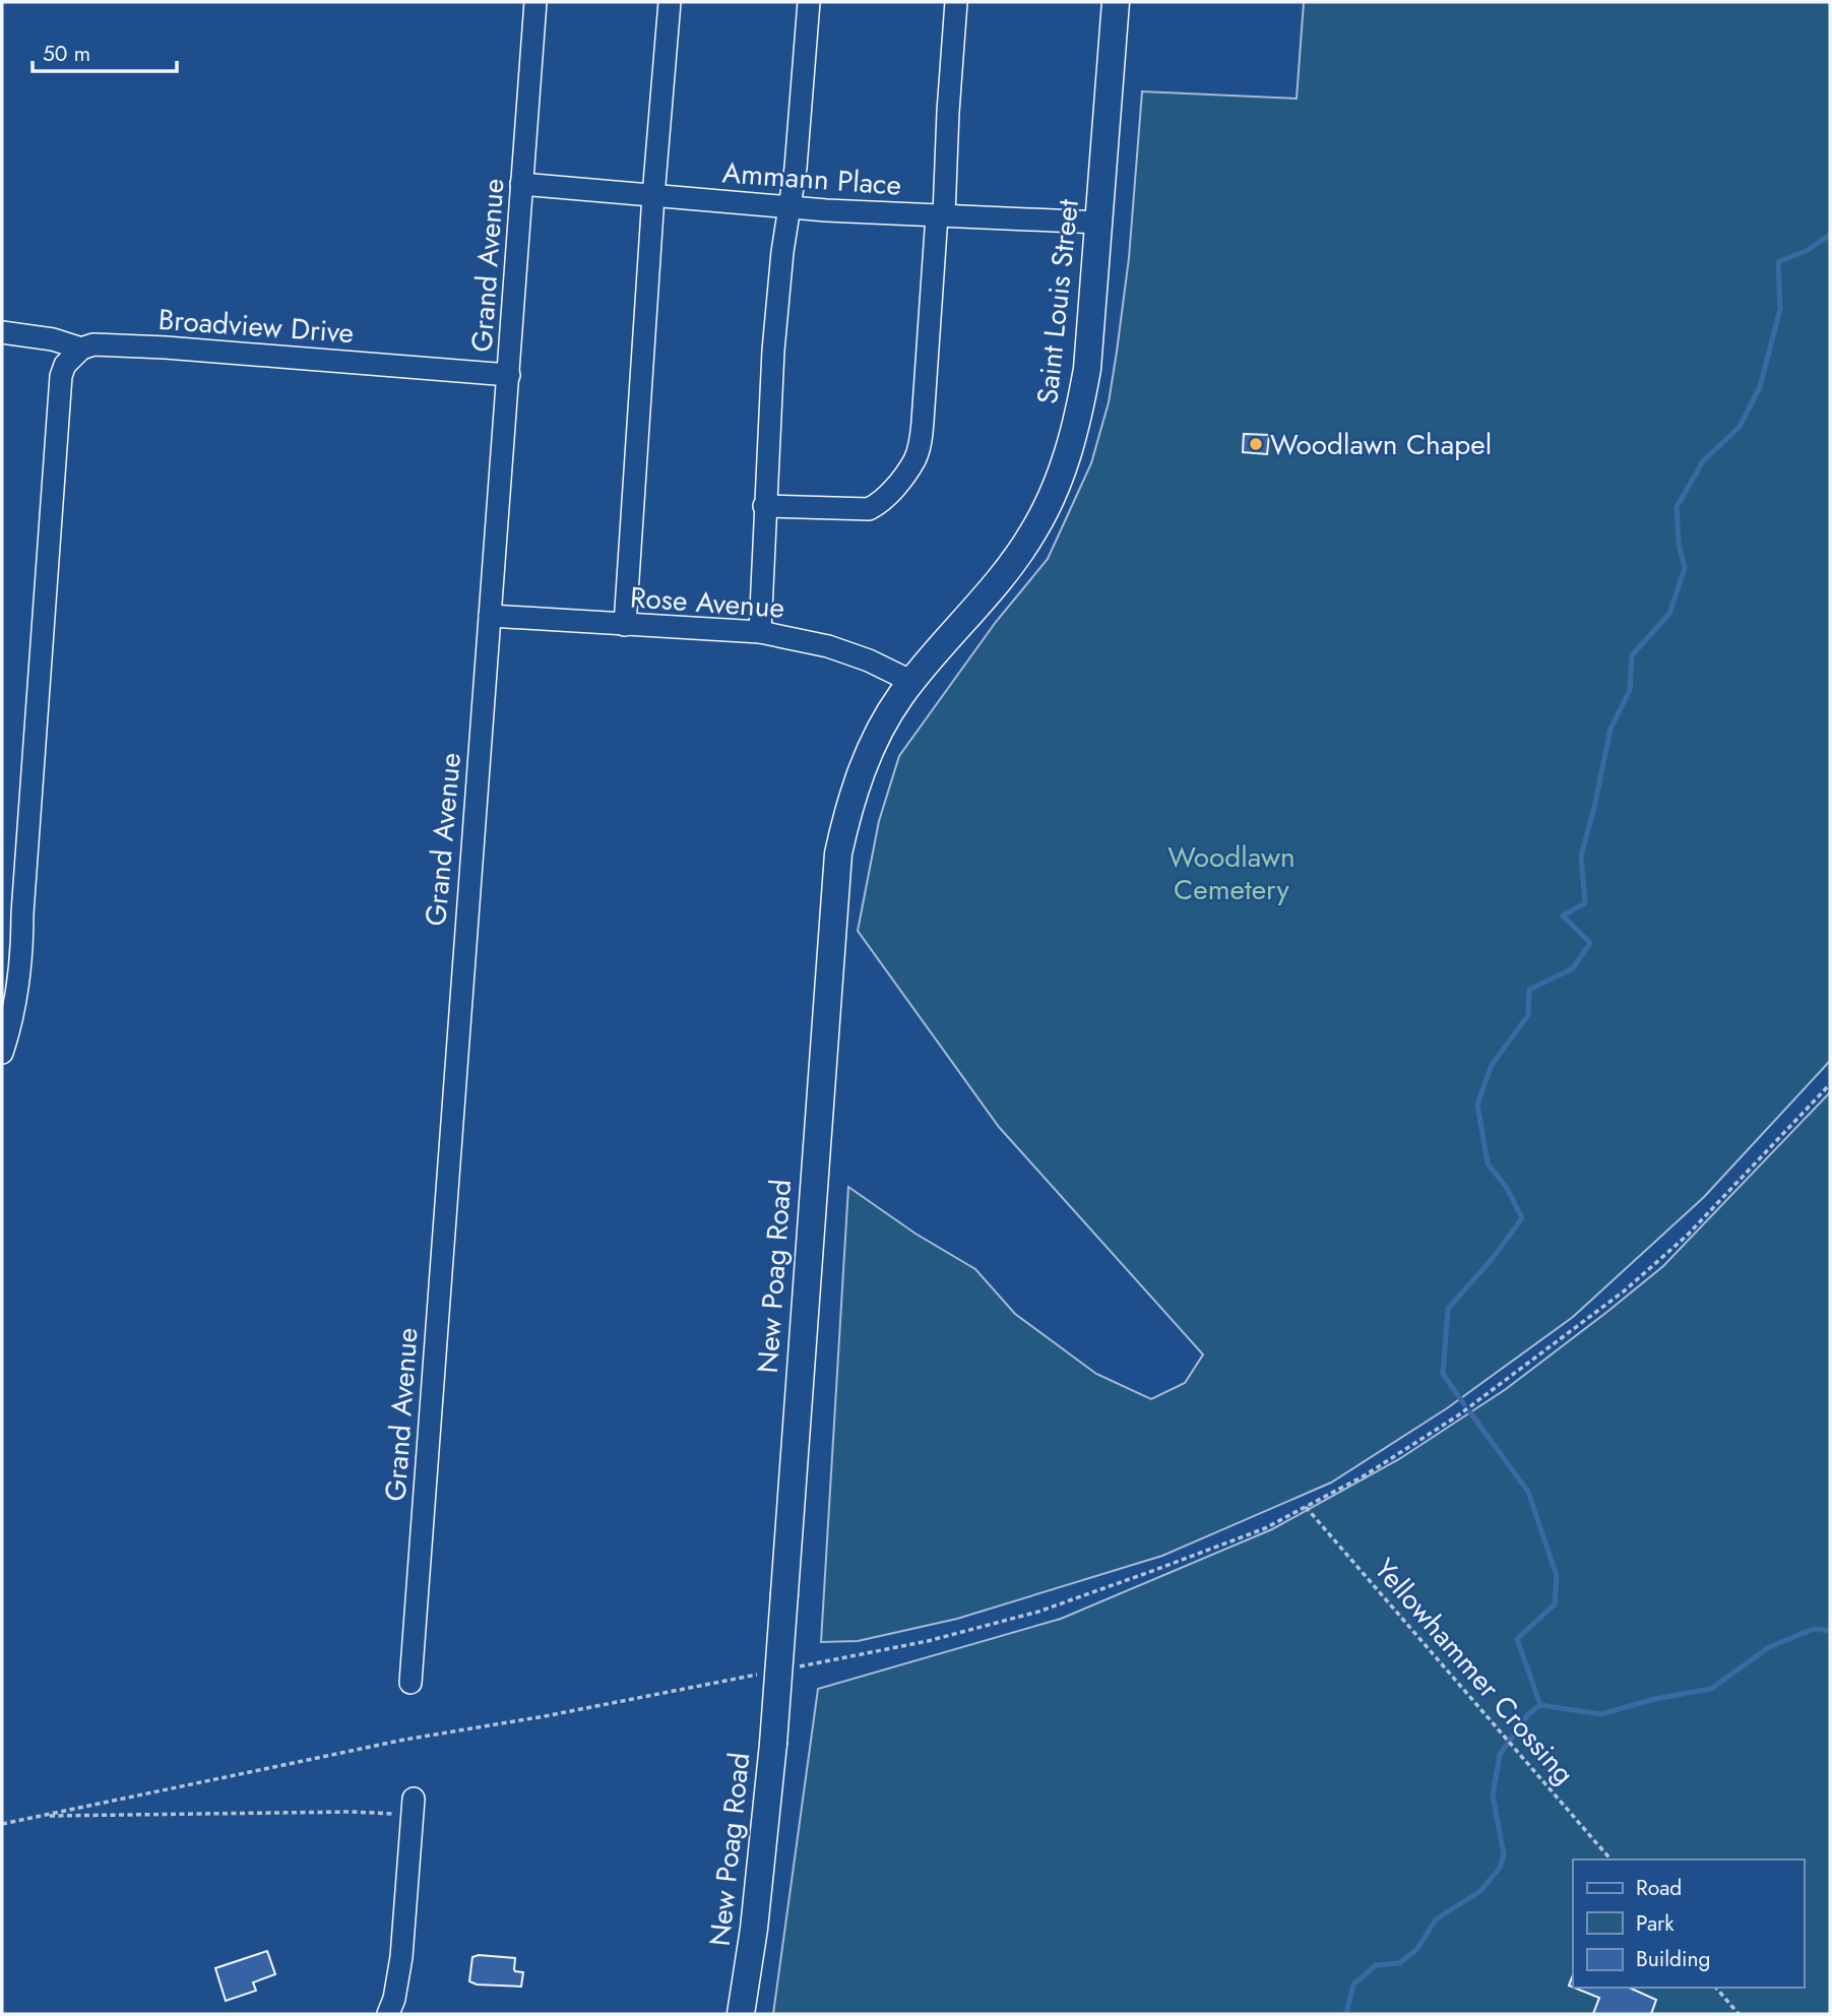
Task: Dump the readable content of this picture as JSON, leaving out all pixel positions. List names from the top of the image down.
{
  "streets": {
    "main road": ["Saint Louis Street", "New Poag Road"],
    "street": [
      "Ammann Place",
      "Grand Avenue",
      "Broadview Drive",
      "Rose Avenue"
    ],
    "path": ["Yellowhammer Crossing"]
  },
  "crossings": [
    ["Ammann Place", "Grand Avenue"],
    ["Ammann Place", "Saint Louis Street"],
    ["Grand Avenue", "Broadview Drive"],
    ["Grand Avenue", "Rose Avenue"],
    ["Saint Louis Street", "New Poag Road"],
    ["Rose Avenue", "New Poag Road"]
  ],
  "parks": ["Woodlawn Cemetery"],
  "places": ["Woodlawn Chapel"],
  "legend": ["Road", "Park", "Building"],
  "scale_bar": "50 m"
}
